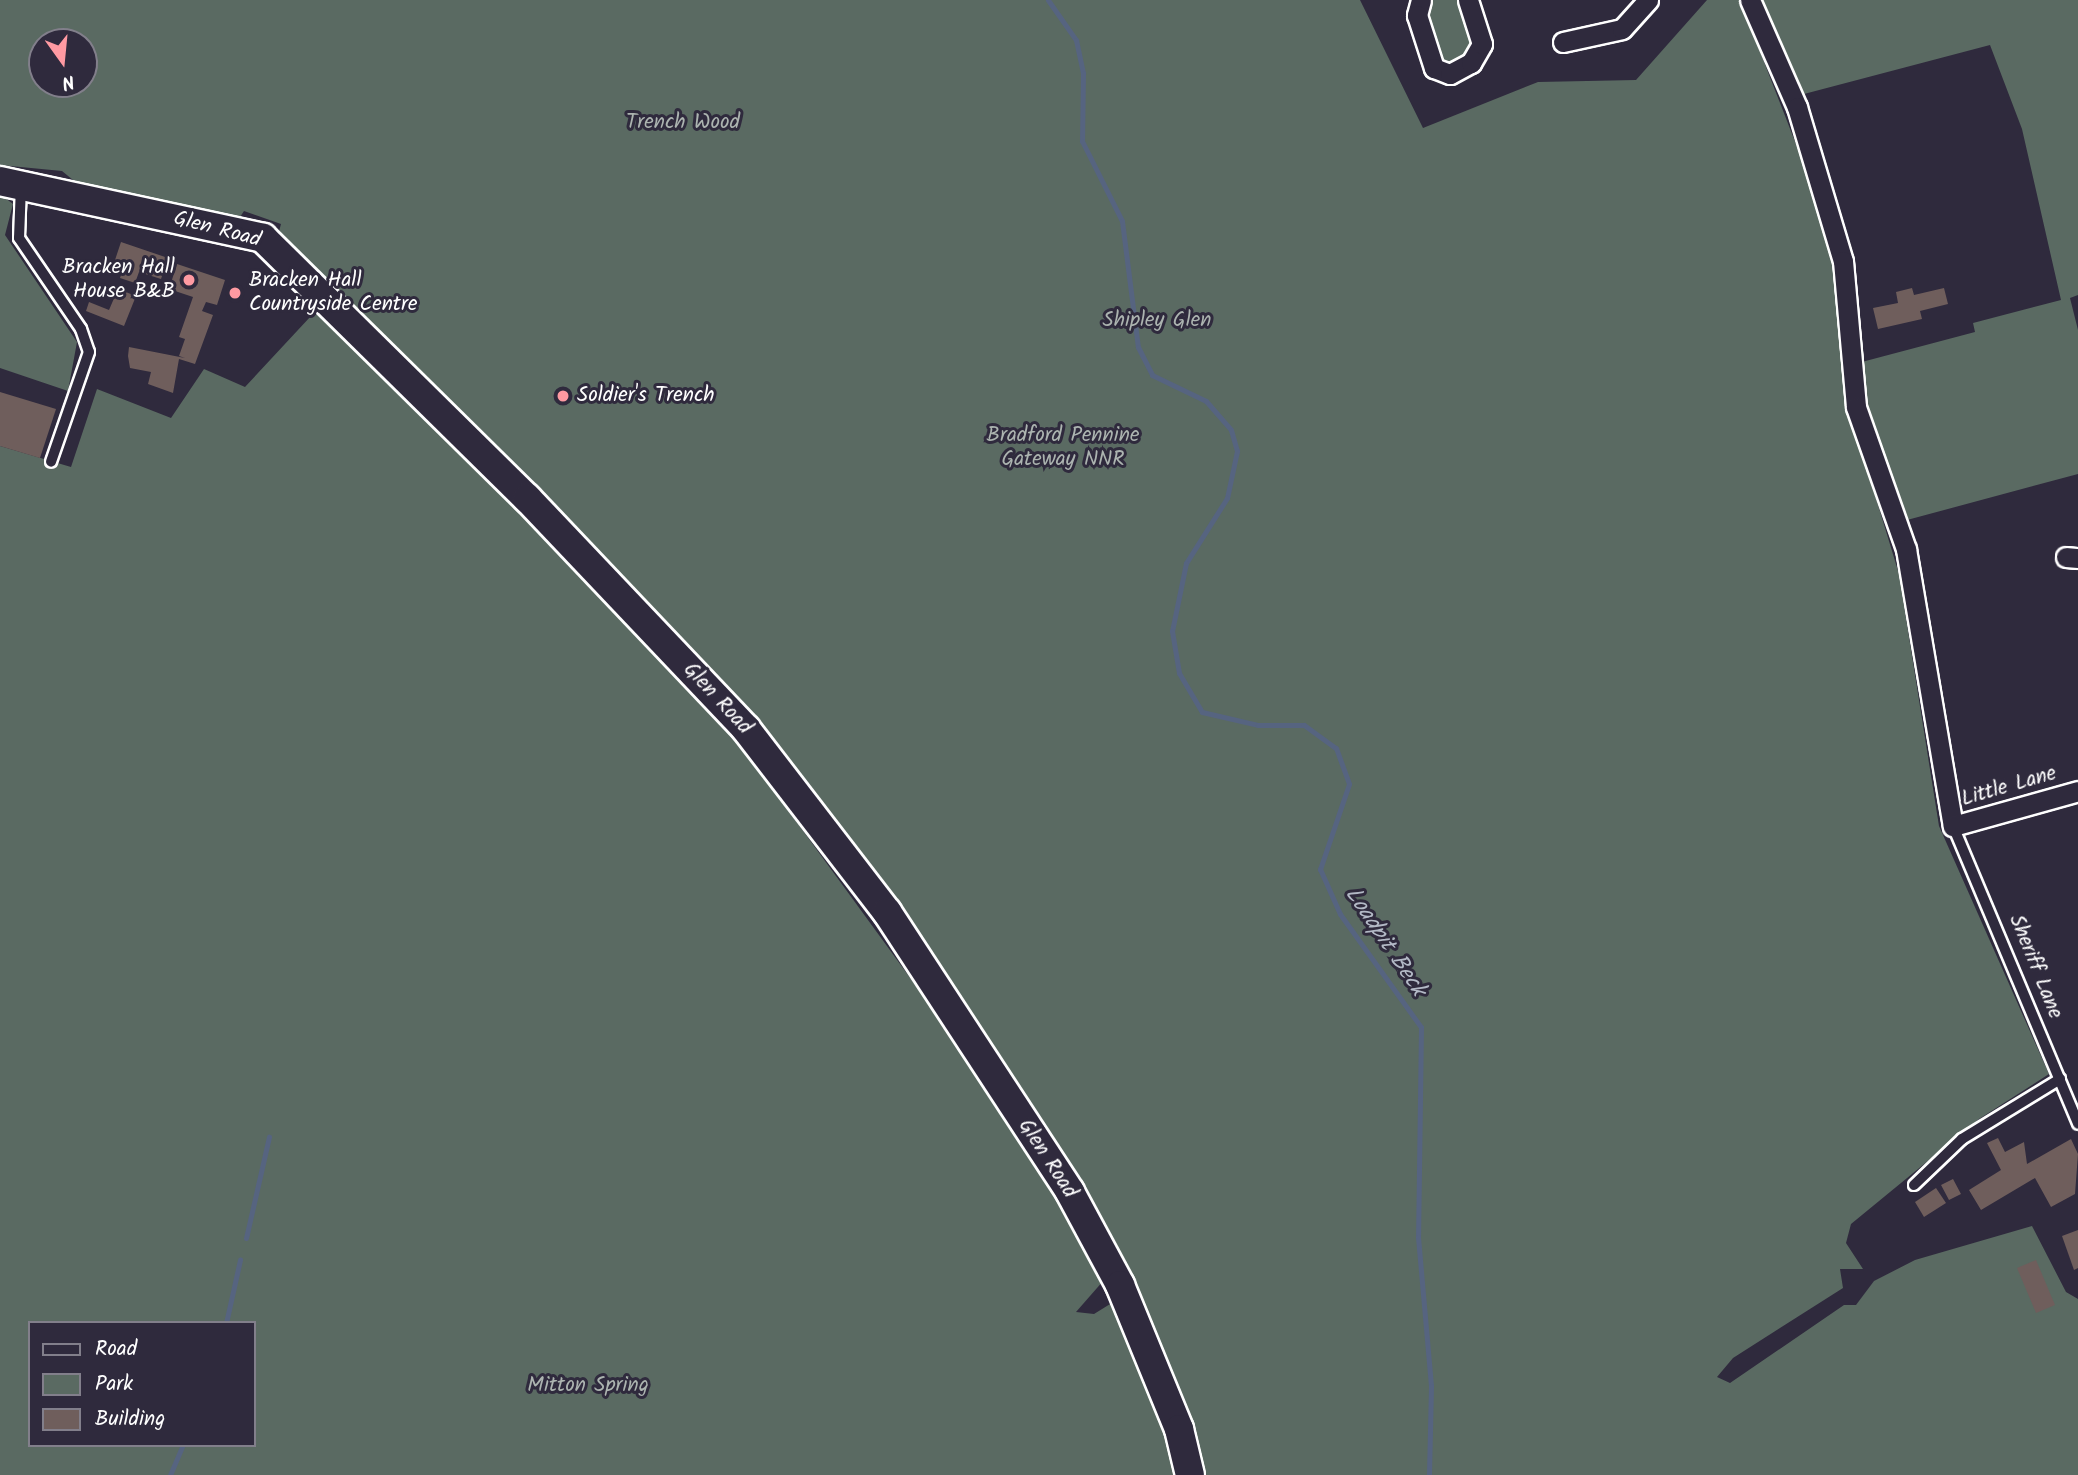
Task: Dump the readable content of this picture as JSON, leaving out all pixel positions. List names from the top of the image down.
{
  "streets": {
    "street": ["Glen Road", "Little Lane"],
    "lane": ["Sheriff Lane"]
  },
  "crossings": [
    ["Little Lane", "Sheriff Lane"]
  ],
  "water": ["Loadpit Beck"],
  "parks": [
    "Trench Wood",
    "Shipley Glen",
    "Bradford Pennine Gateway NNR",
    "Mitton Spring"
  ],
  "places": ["Bracken Hall House B&B", "Bracken Hall Countryside Centre", "Soldier's Trench"],
  "legend": ["Road", "Park", "Building"],
  "north": "bottom"
}
